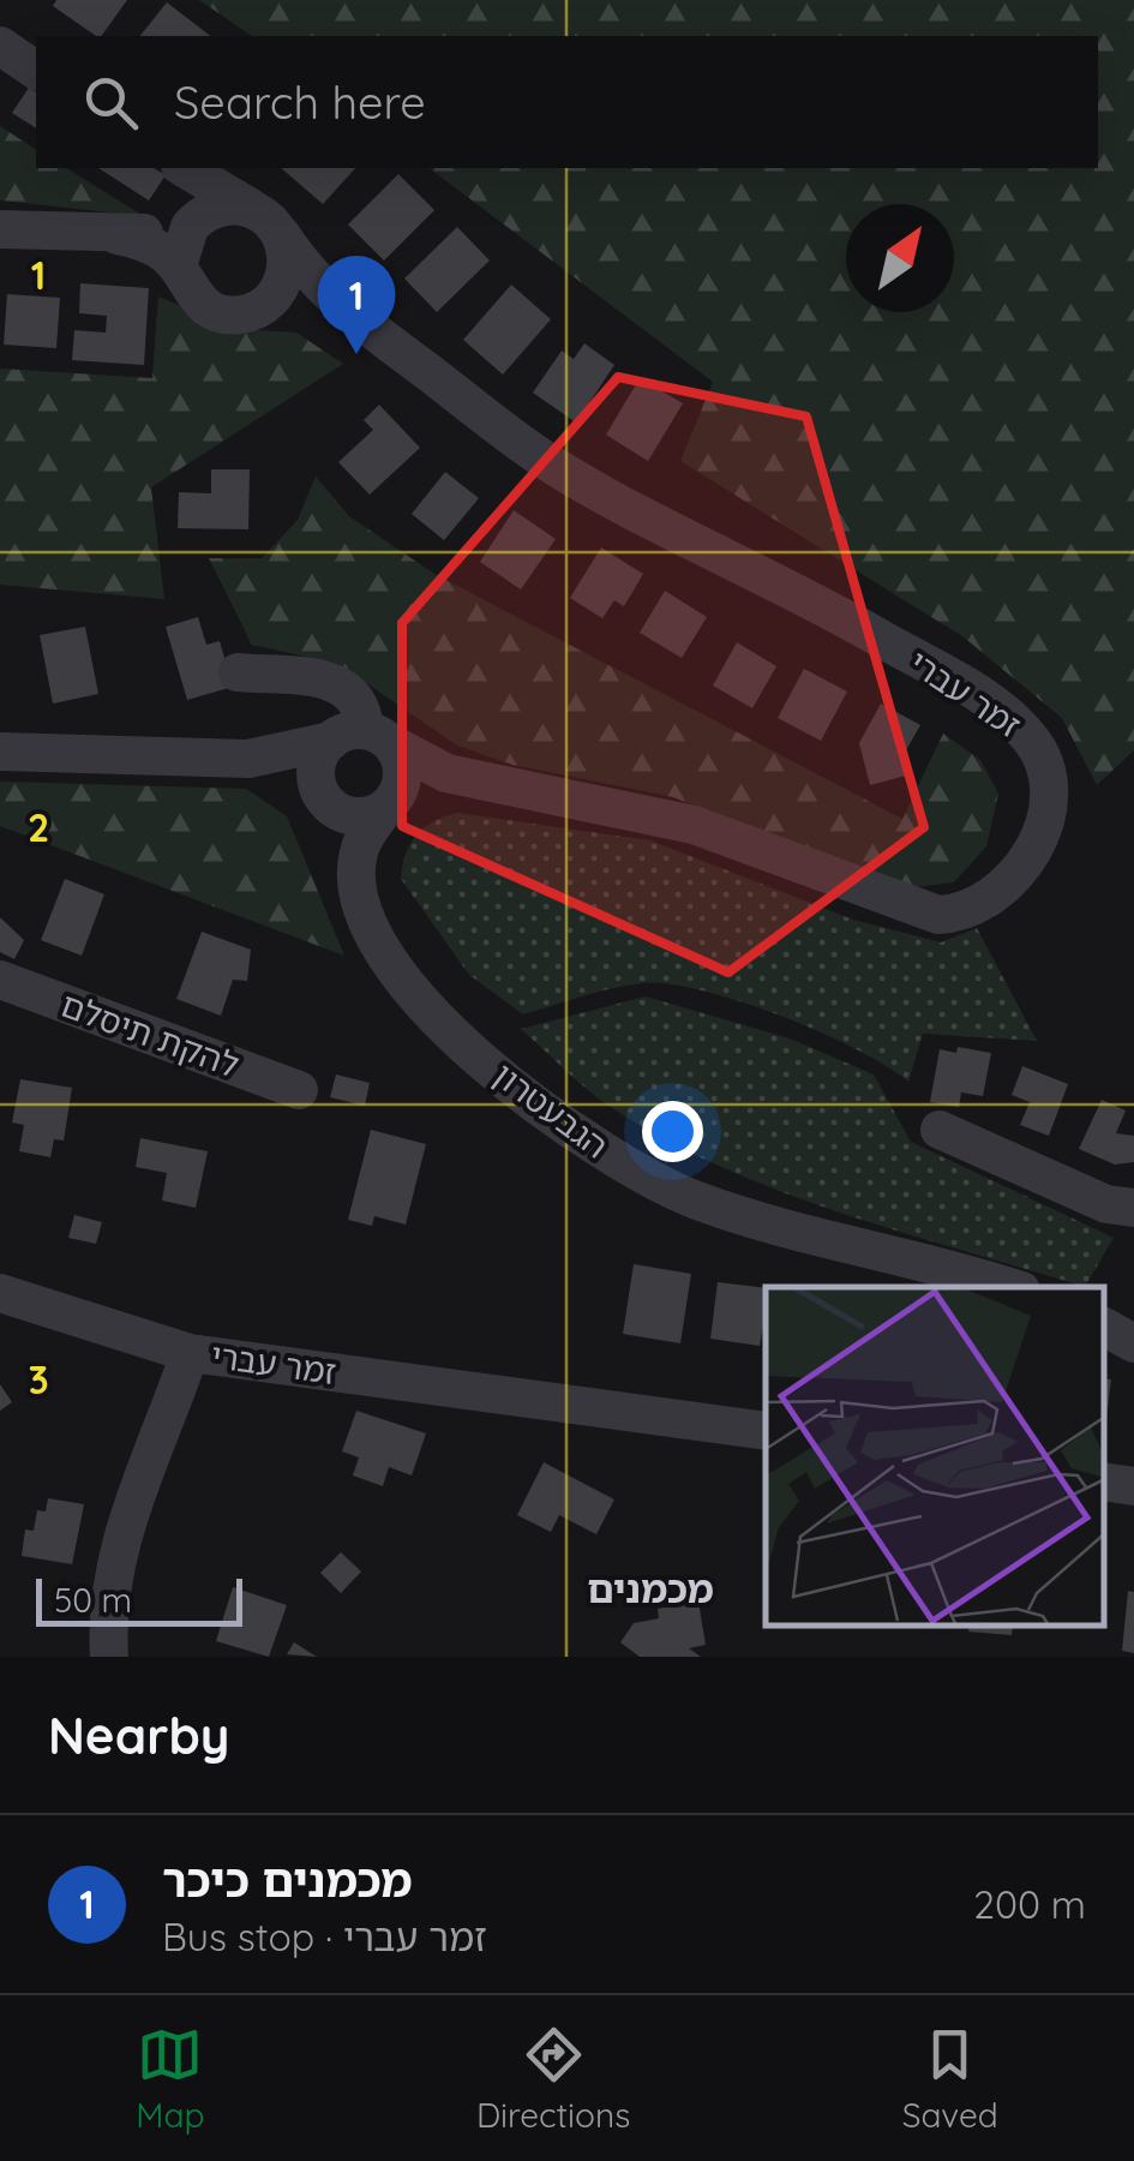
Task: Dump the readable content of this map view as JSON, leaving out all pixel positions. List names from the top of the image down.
{
  "streets": {
    "street": ["זמר עברי", "להקת תיסלם", "הגבעטרון"]
  },
  "crossings": [
    ["זמר עברי", "הגבעטרון"]
  ],
  "districts": ["מכמנים"],
  "scale_bar": "50 m",
  "north": "top right",
  "page": {
    "search": "Search here",
    "pins": "1",
    "scale": "50 m",
    "heading": "Nearby",
    "list": [
      {
        "mark": "1",
        "name": "מכמנים כיכר",
        "note": "Bus stop · זמר עברי",
        "value": "200 m"
      }
    ],
    "nav": ["Map", "Directions", "Saved"]
  },
  "grid": {
    "rows": ["1", "2", "3"]
  }
}
